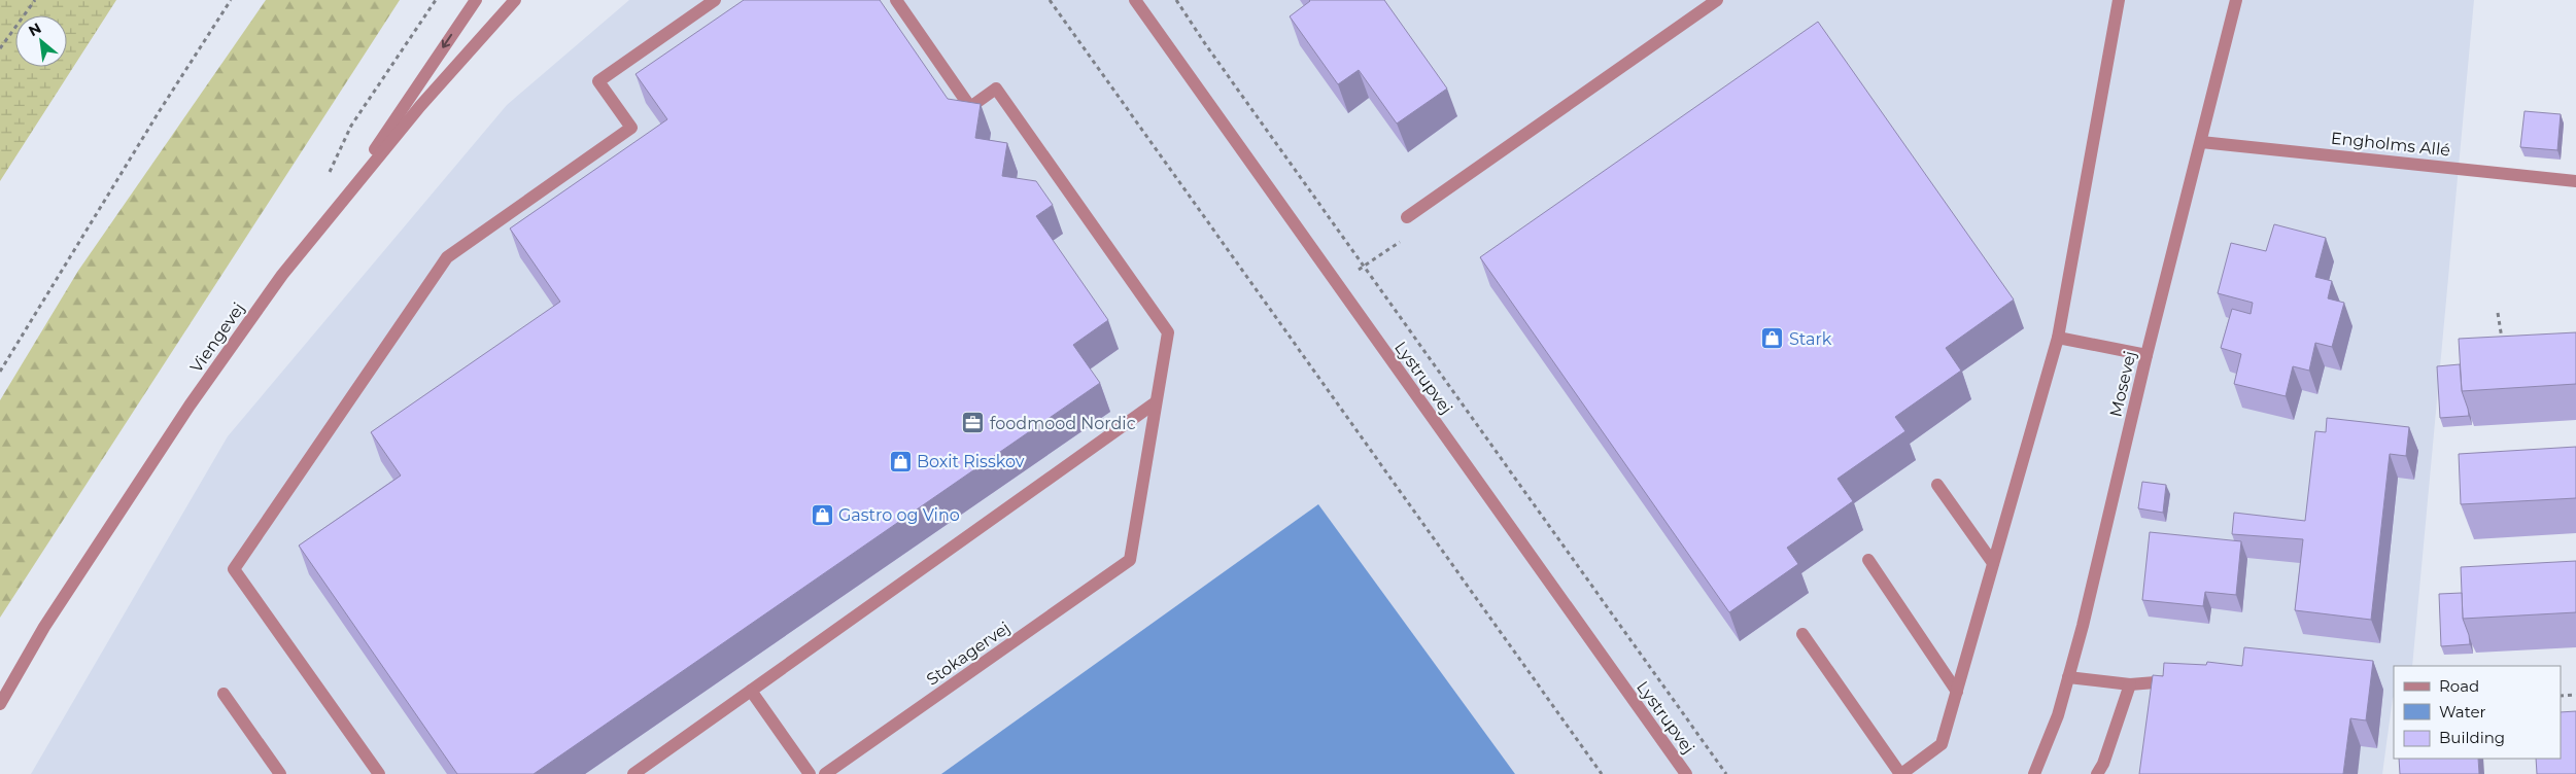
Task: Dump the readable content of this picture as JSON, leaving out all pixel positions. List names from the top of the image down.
{
  "streets": {
    "street": [
      "Engholms Allé",
      "Viengevej",
      "Lystrupvej",
      "Mosevej",
      "Stokagervej"
    ]
  },
  "crossings": [
    ["Engholms Allé", "Mosevej"]
  ],
  "places": {
    "shop": ["Stark", "Boxit Risskov", "Gastro og Vino"],
    "office": ["foodmood Nordic"]
  },
  "legend": ["Road", "Water", "Building"],
  "north": "top left"
}
